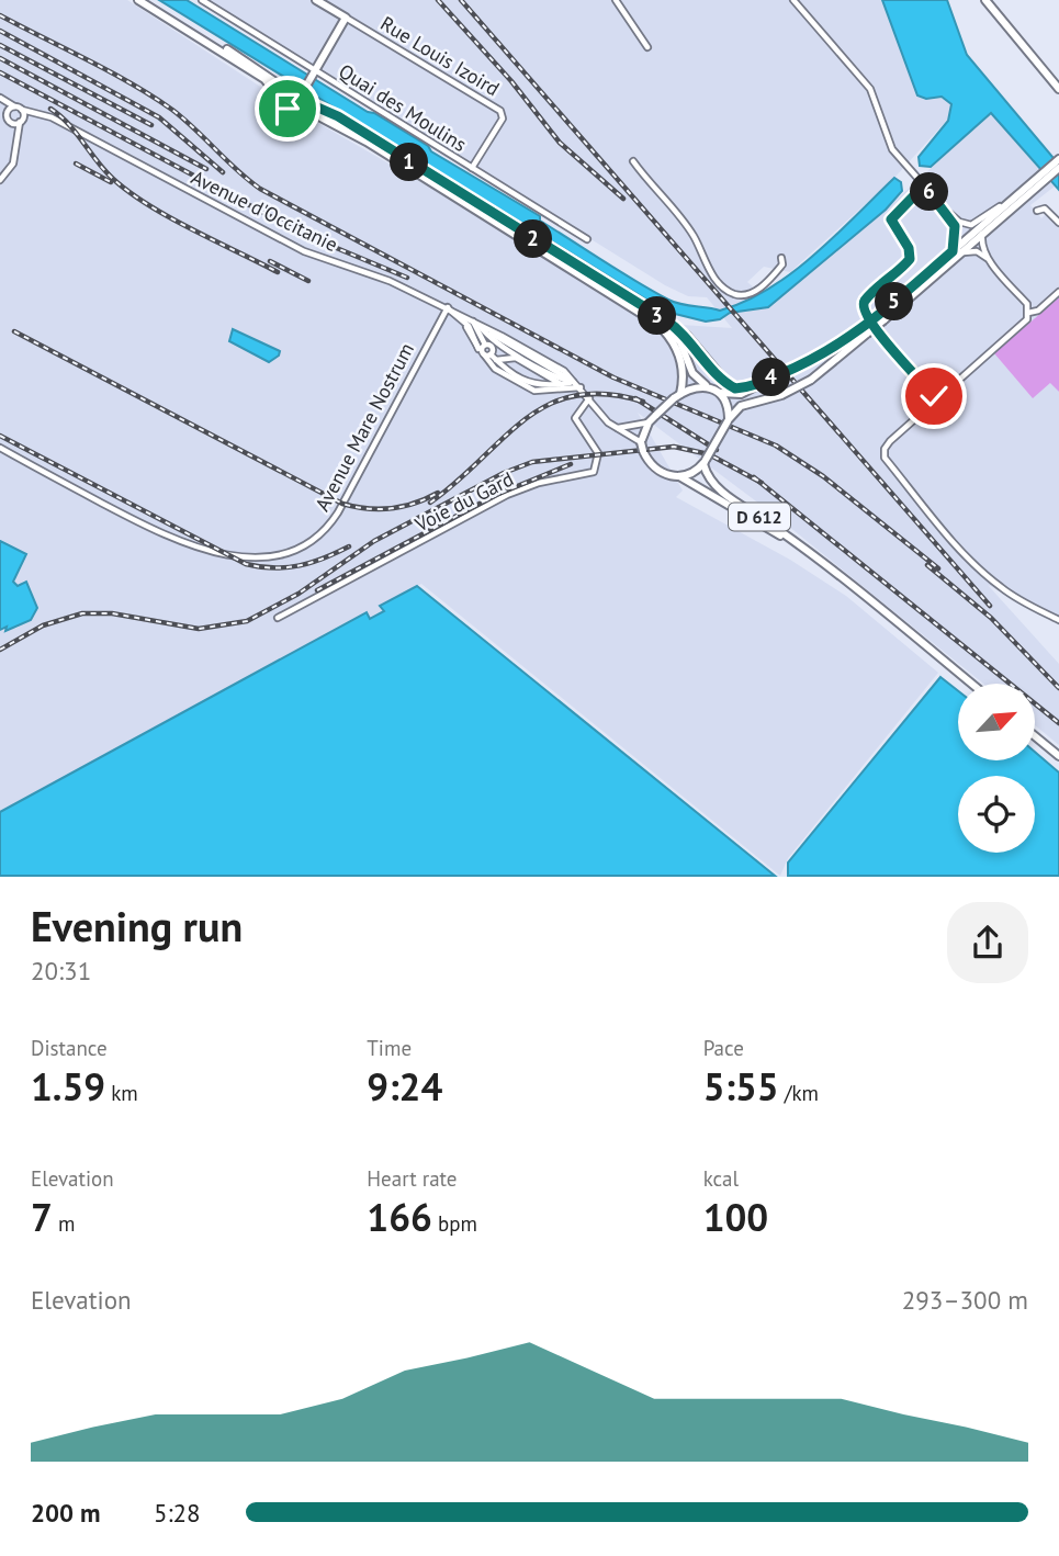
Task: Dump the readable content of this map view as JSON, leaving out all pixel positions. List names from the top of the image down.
{
  "streets": {
    "main road": ["D 612"],
    "street": [
      "Rue Louis Izoird",
      "Quai des Moulins",
      "Avenue d'Occitanie",
      "Avenue Mare Nostrum",
      "Voie du Gard"
    ]
  },
  "crossings": [
    ["Rue Louis Izoird", "Quai des Moulins"],
    ["Avenue d'Occitanie", "Avenue Mare Nostrum"]
  ],
  "north": "top right",
  "page": {
    "pins": [
      "1",
      "6",
      "2",
      "5",
      "3",
      "4"
    ],
    "heading": ["Evening run", "20:31"],
    "stats": [
      ["Distance", "1.59 km"],
      ["Time", "9:24"],
      ["Pace", "5:55 /km"],
      ["Elevation", "7 m"],
      ["Heart rate", "166 bpm"],
      ["kcal", "100"]
    ],
    "chart": ["Elevation", "293–300 m"],
    "list": [
      {
        "name": "200 m",
        "note": "5:28"
      }
    ]
  }
}
